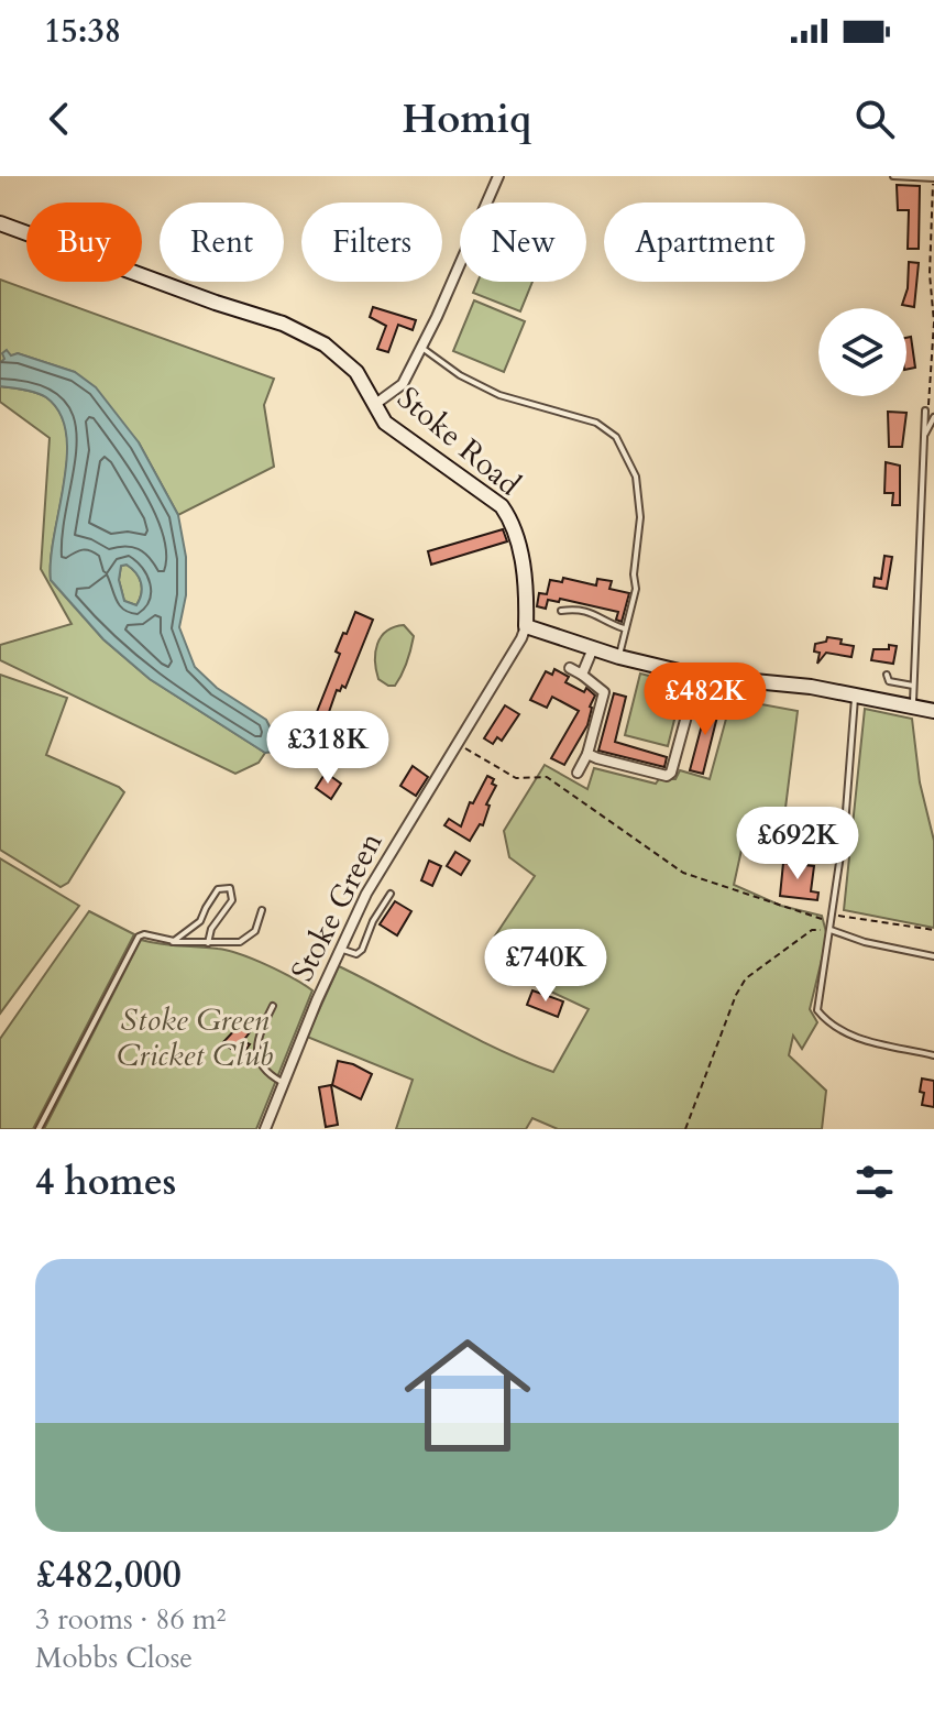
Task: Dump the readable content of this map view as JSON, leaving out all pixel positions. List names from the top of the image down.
{
  "streets": {
    "main road": ["Stoke Road"],
    "street": ["Stoke Green"]
  },
  "crossings": [
    ["Stoke Road", "Stoke Green"]
  ],
  "parks": ["Stoke Green Cricket Club"],
  "page": {
    "status": "15:38",
    "header": "Homiq",
    "chip": [
      "Buy",
      "Rent",
      "Filters",
      "New",
      "Apartment"
    ],
    "price": [
      "£482K",
      "£318K",
      "£692K",
      "£740K"
    ],
    "heading": "4 homes",
    "list": [
      {
        "name": "£482,000",
        "note": "3 rooms · 86 m² · Mobbs Close"
      }
    ]
  }
}
